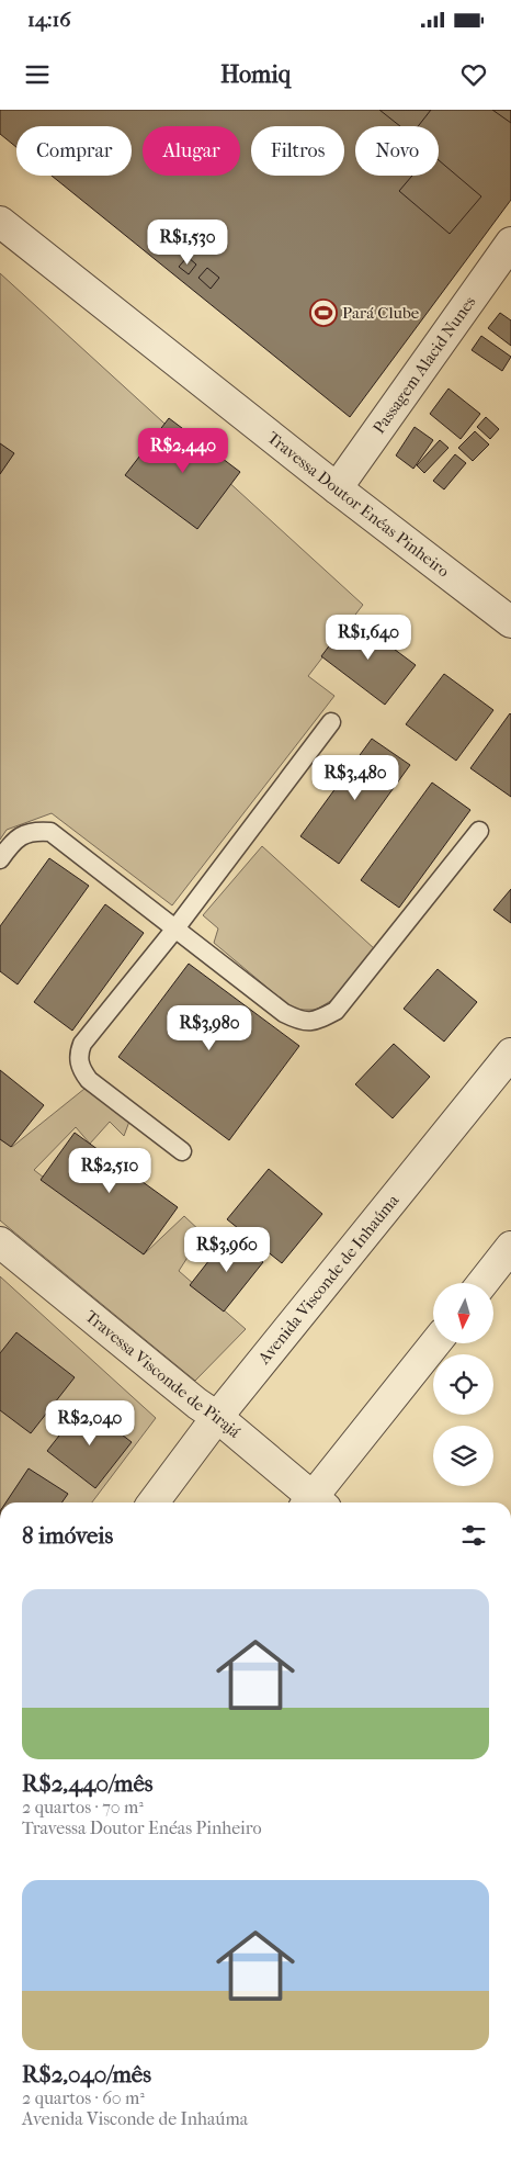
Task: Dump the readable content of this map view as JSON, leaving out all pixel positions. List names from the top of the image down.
{
  "streets": {
    "street": [
      "Passagem Alacid Nunes",
      "Travessa Doutor Enéas Pinheiro",
      "Avenida Visconde de Inhaúma",
      "Travessa Visconde de Pirajá"
    ]
  },
  "crossings": [
    ["Passagem Alacid Nunes", "Travessa Doutor Enéas Pinheiro"],
    ["Avenida Visconde de Inhaúma", "Travessa Visconde de Pirajá"]
  ],
  "places": {
    "sports": ["Pará Clube"]
  },
  "north": "bottom",
  "page": {
    "status": "14:16",
    "header": "Homiq",
    "chip": [
      "Comprar",
      "Alugar",
      "Filtros",
      "Novo"
    ],
    "price": [
      "R$1,530",
      "R$2,440",
      "R$1,640",
      "R$3,480",
      "R$3,980",
      "R$2,510",
      "R$3,960",
      "R$2,040"
    ],
    "heading": "8 imóveis",
    "list": [
      {
        "name": "R$2,440/mês",
        "note": "2 quartos · 70 m² · Travessa Doutor Enéas Pinheiro"
      },
      {
        "name": "R$2,040/mês",
        "note": "2 quartos · 60 m² · Avenida Visconde de Inhaúma"
      }
    ]
  }
}
